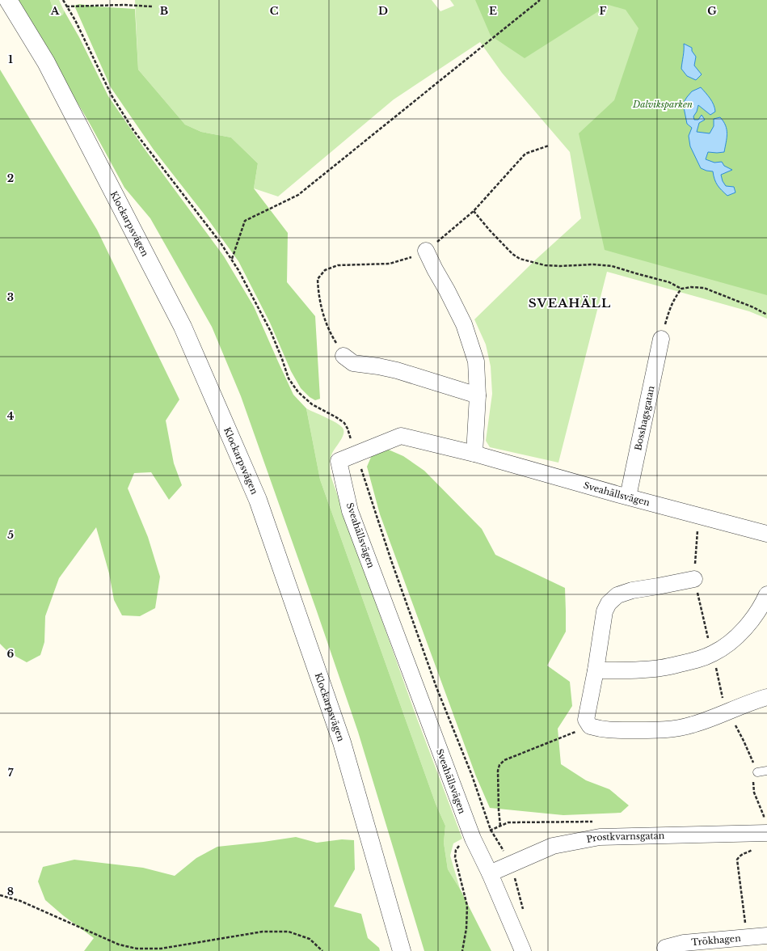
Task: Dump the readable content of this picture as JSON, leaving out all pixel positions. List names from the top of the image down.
{
  "streets": {
    "street": [
      "Klockarpsvägen",
      "Bosshagsgatan",
      "Sveahällsvägen",
      "Prostkvarnsgatan",
      "Trökhagen"
    ]
  },
  "crossings": [
    ["Bosshagsgatan", "Sveahällsvägen"],
    ["Sveahällsvägen", "Prostkvarnsgatan"]
  ],
  "districts": ["SVEAHÄLL"],
  "parks": ["Dalviksparken"],
  "grid": {
    "columns": [
      "A",
      "B",
      "C",
      "D",
      "E",
      "F",
      "G"
    ],
    "rows": [
      "1",
      "2",
      "3",
      "4",
      "5",
      "6",
      "7",
      "8"
    ]
  }
}
